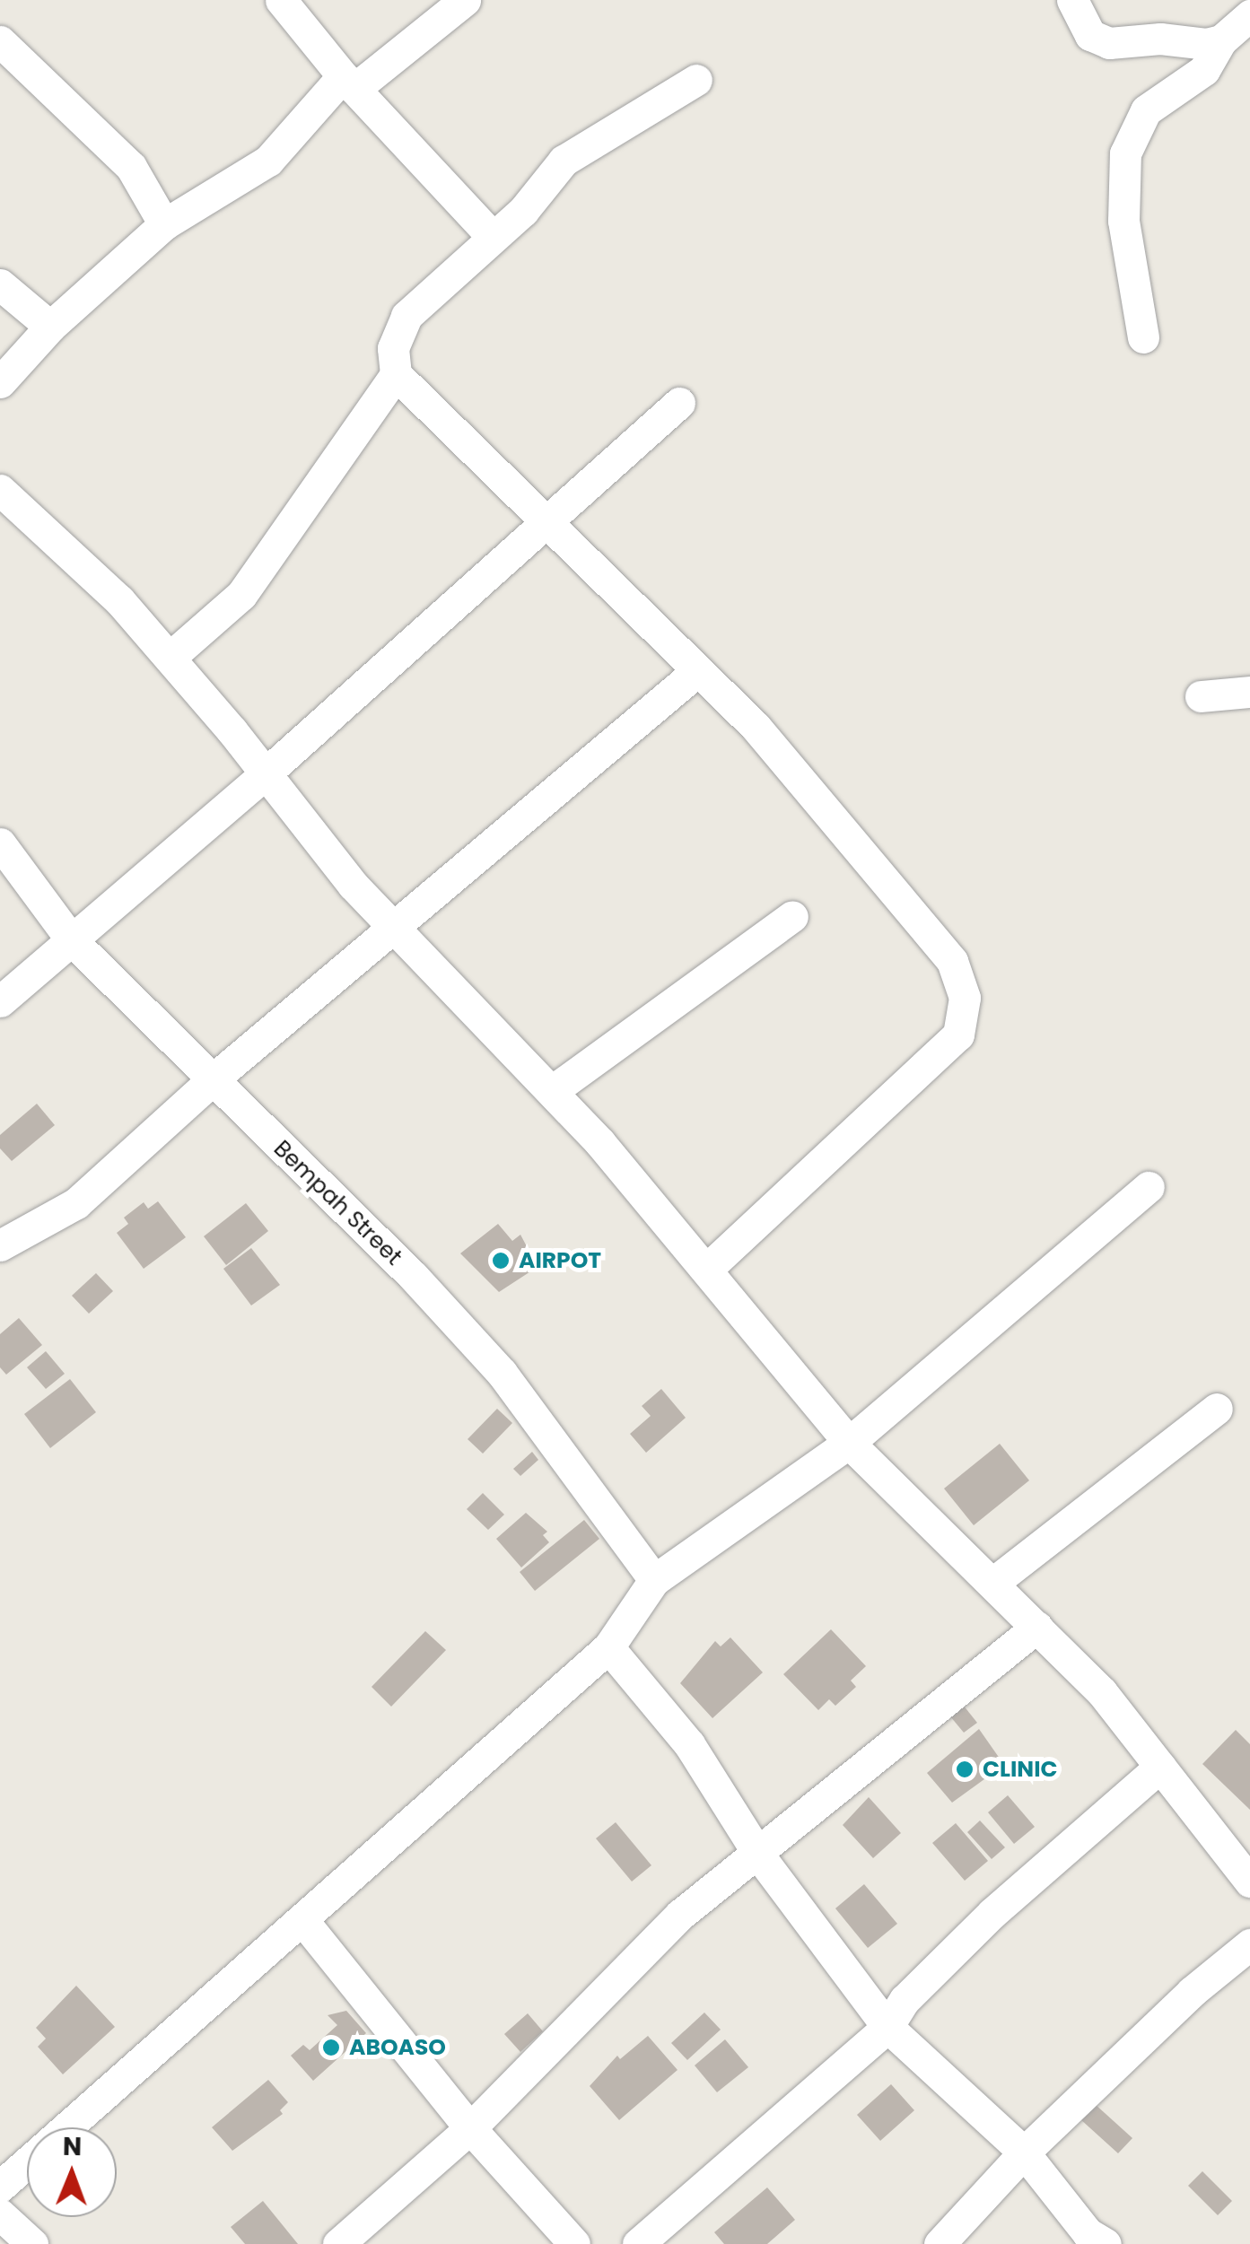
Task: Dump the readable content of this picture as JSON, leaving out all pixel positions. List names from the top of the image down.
{
  "streets": {
    "street": ["Bempah Street"]
  },
  "places": ["AIRPOT", "CLINIC", "ABOASO"],
  "north": "top"
}
